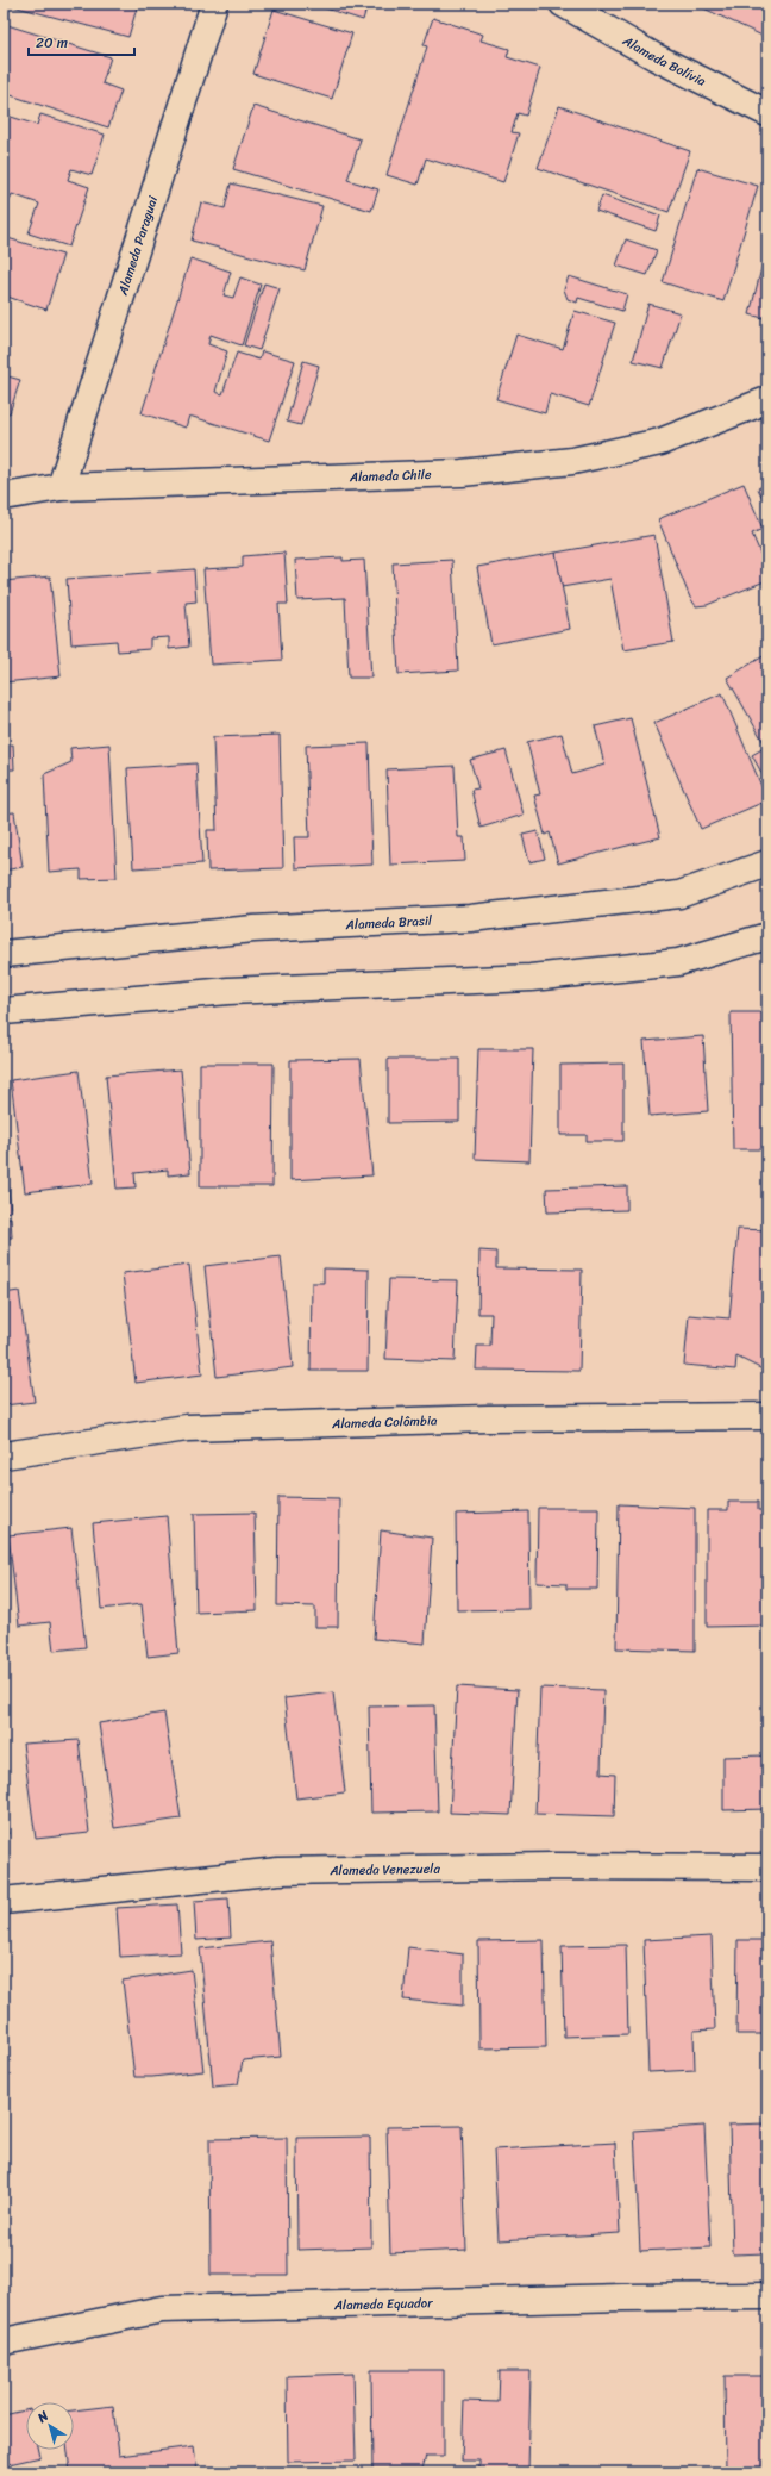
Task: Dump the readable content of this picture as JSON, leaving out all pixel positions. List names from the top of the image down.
{
  "streets": {
    "street": [
      "Alameda Bolívia",
      "Alameda Paraguai",
      "Alameda Chile",
      "Alameda Brasil",
      "Alameda Colômbia",
      "Alameda Venezuela",
      "Alameda Equador"
    ]
  },
  "crossings": [
    ["Alameda Paraguai", "Alameda Chile"]
  ],
  "scale_bar": "20 m",
  "north": "top left"
}
